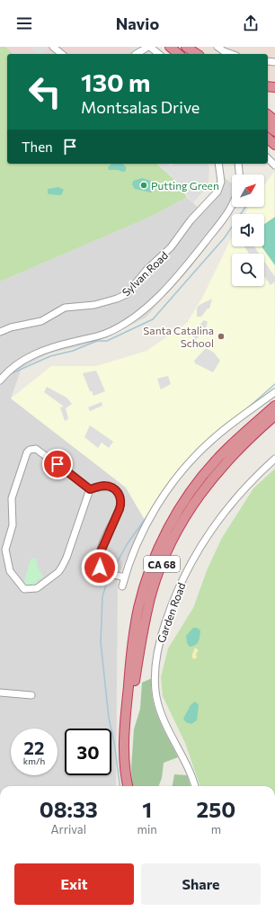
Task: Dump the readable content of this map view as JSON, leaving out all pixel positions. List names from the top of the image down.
{
  "streets": {
    "highway": ["CA 68"],
    "street": ["Sylvan Road", "Garden Road"]
  },
  "places": ["Putting Green", "Santa Catalina School"],
  "north": "top right",
  "page": {
    "header": "Navio",
    "turn": ["130 m", "Montsalas Drive"],
    "then": "Then",
    "speed": "22 km/h",
    "limit": "30",
    "eta": [
      "08:33",
      "Arrival",
      "1",
      "min",
      "250",
      "m"
    ],
    "buttons": ["Exit", "Share"]
  }
}
